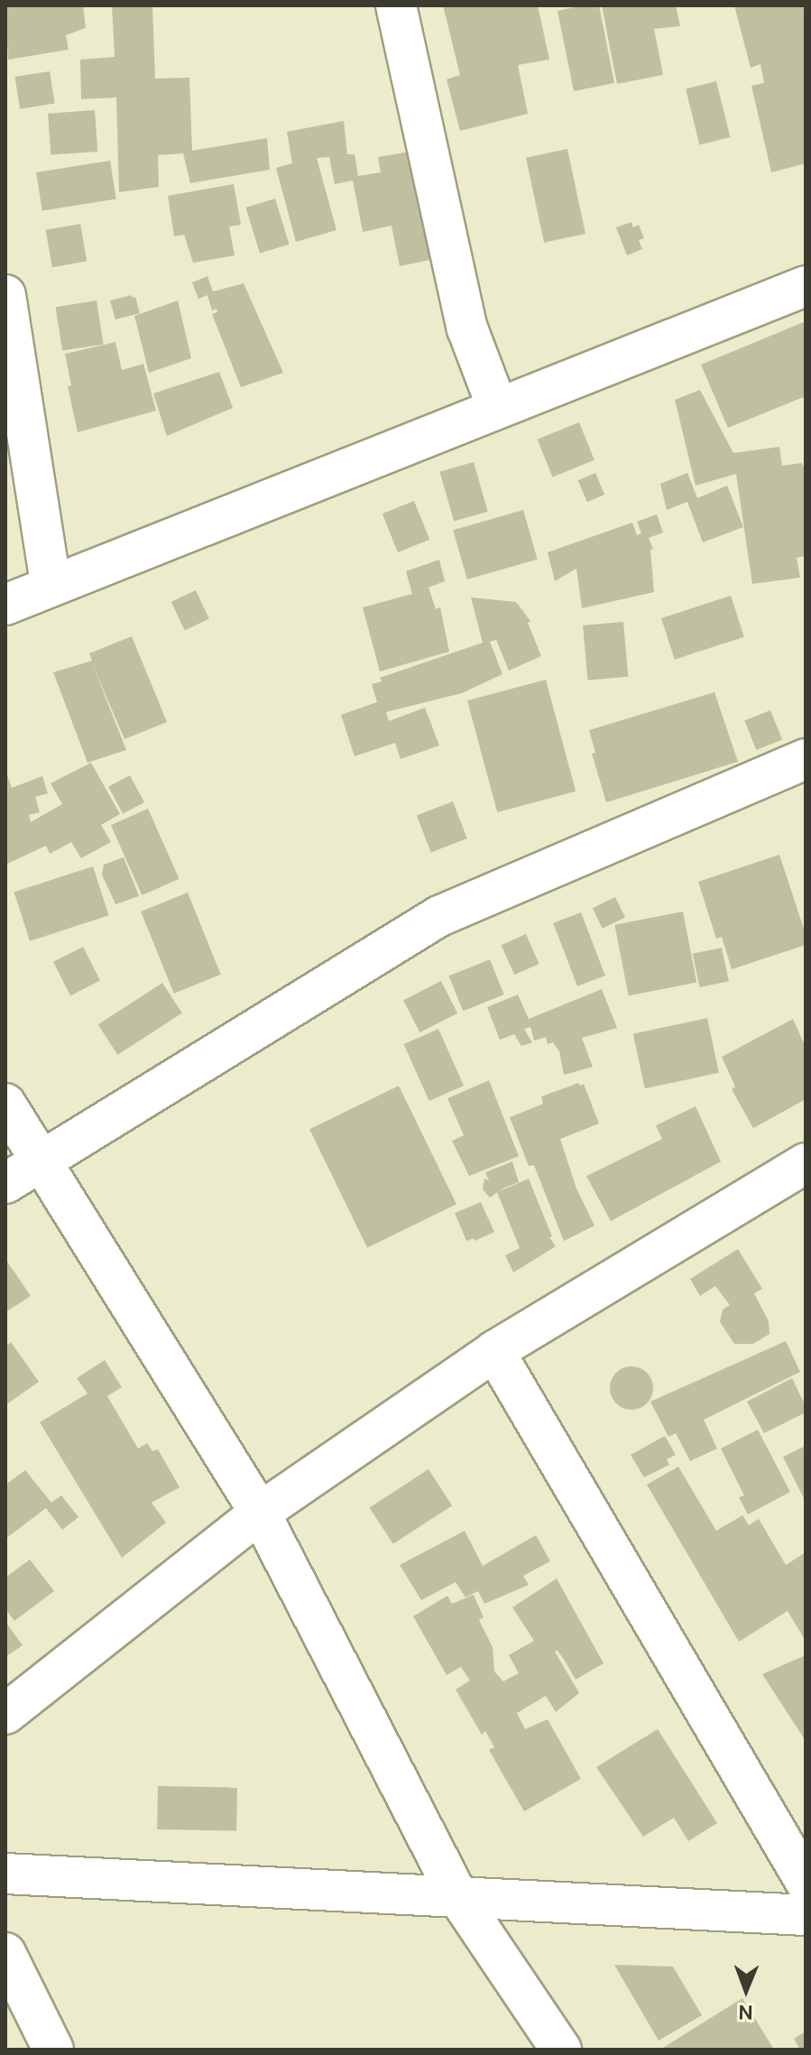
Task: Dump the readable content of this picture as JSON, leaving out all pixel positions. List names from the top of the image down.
{
  "north": "bottom"
}
